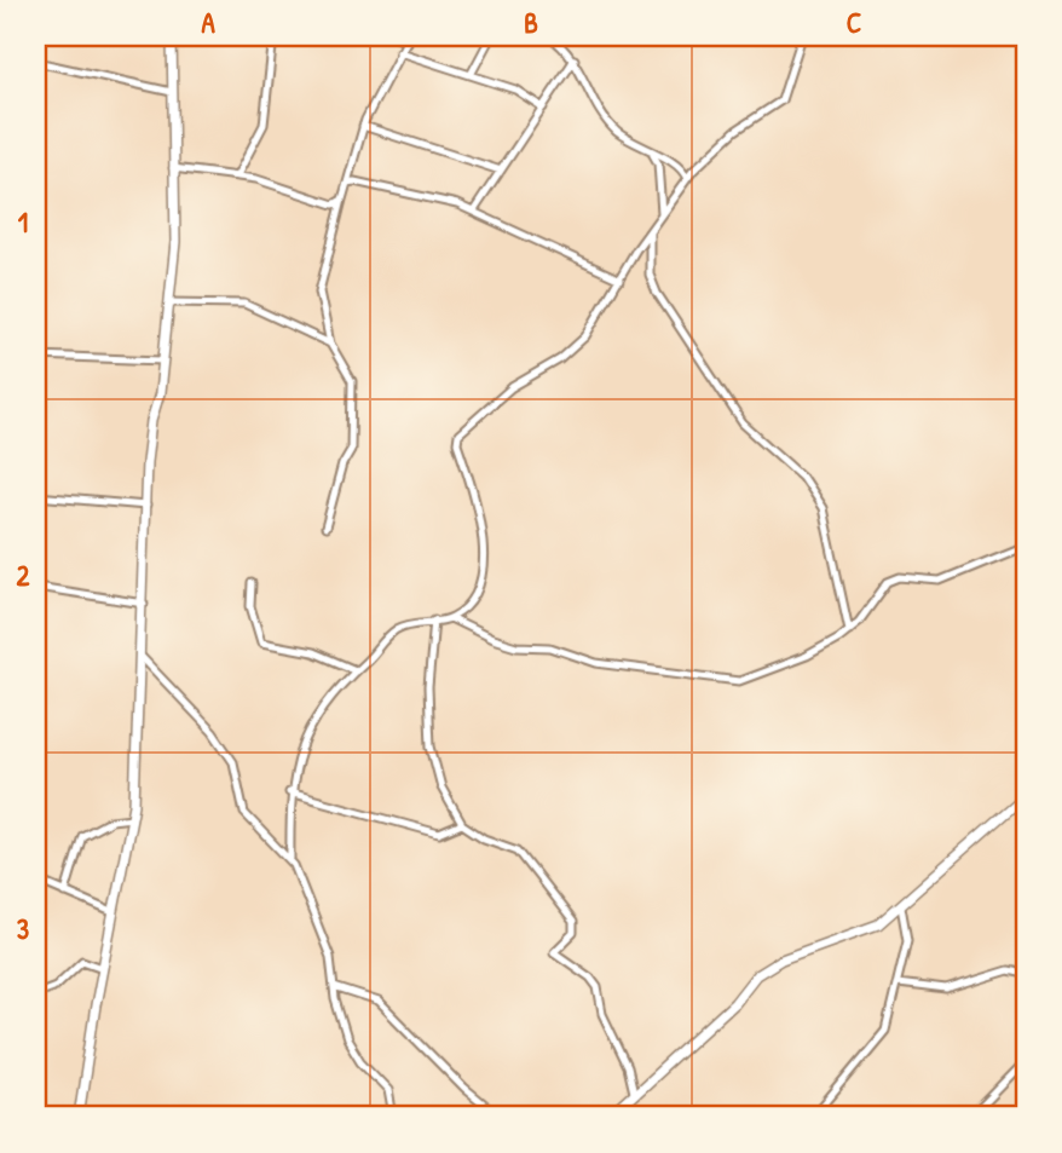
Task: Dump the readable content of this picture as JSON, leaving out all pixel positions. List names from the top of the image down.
{
  "grid": {
    "columns": ["A", "B", "C"],
    "rows": ["1", "2", "3"]
  }
}
